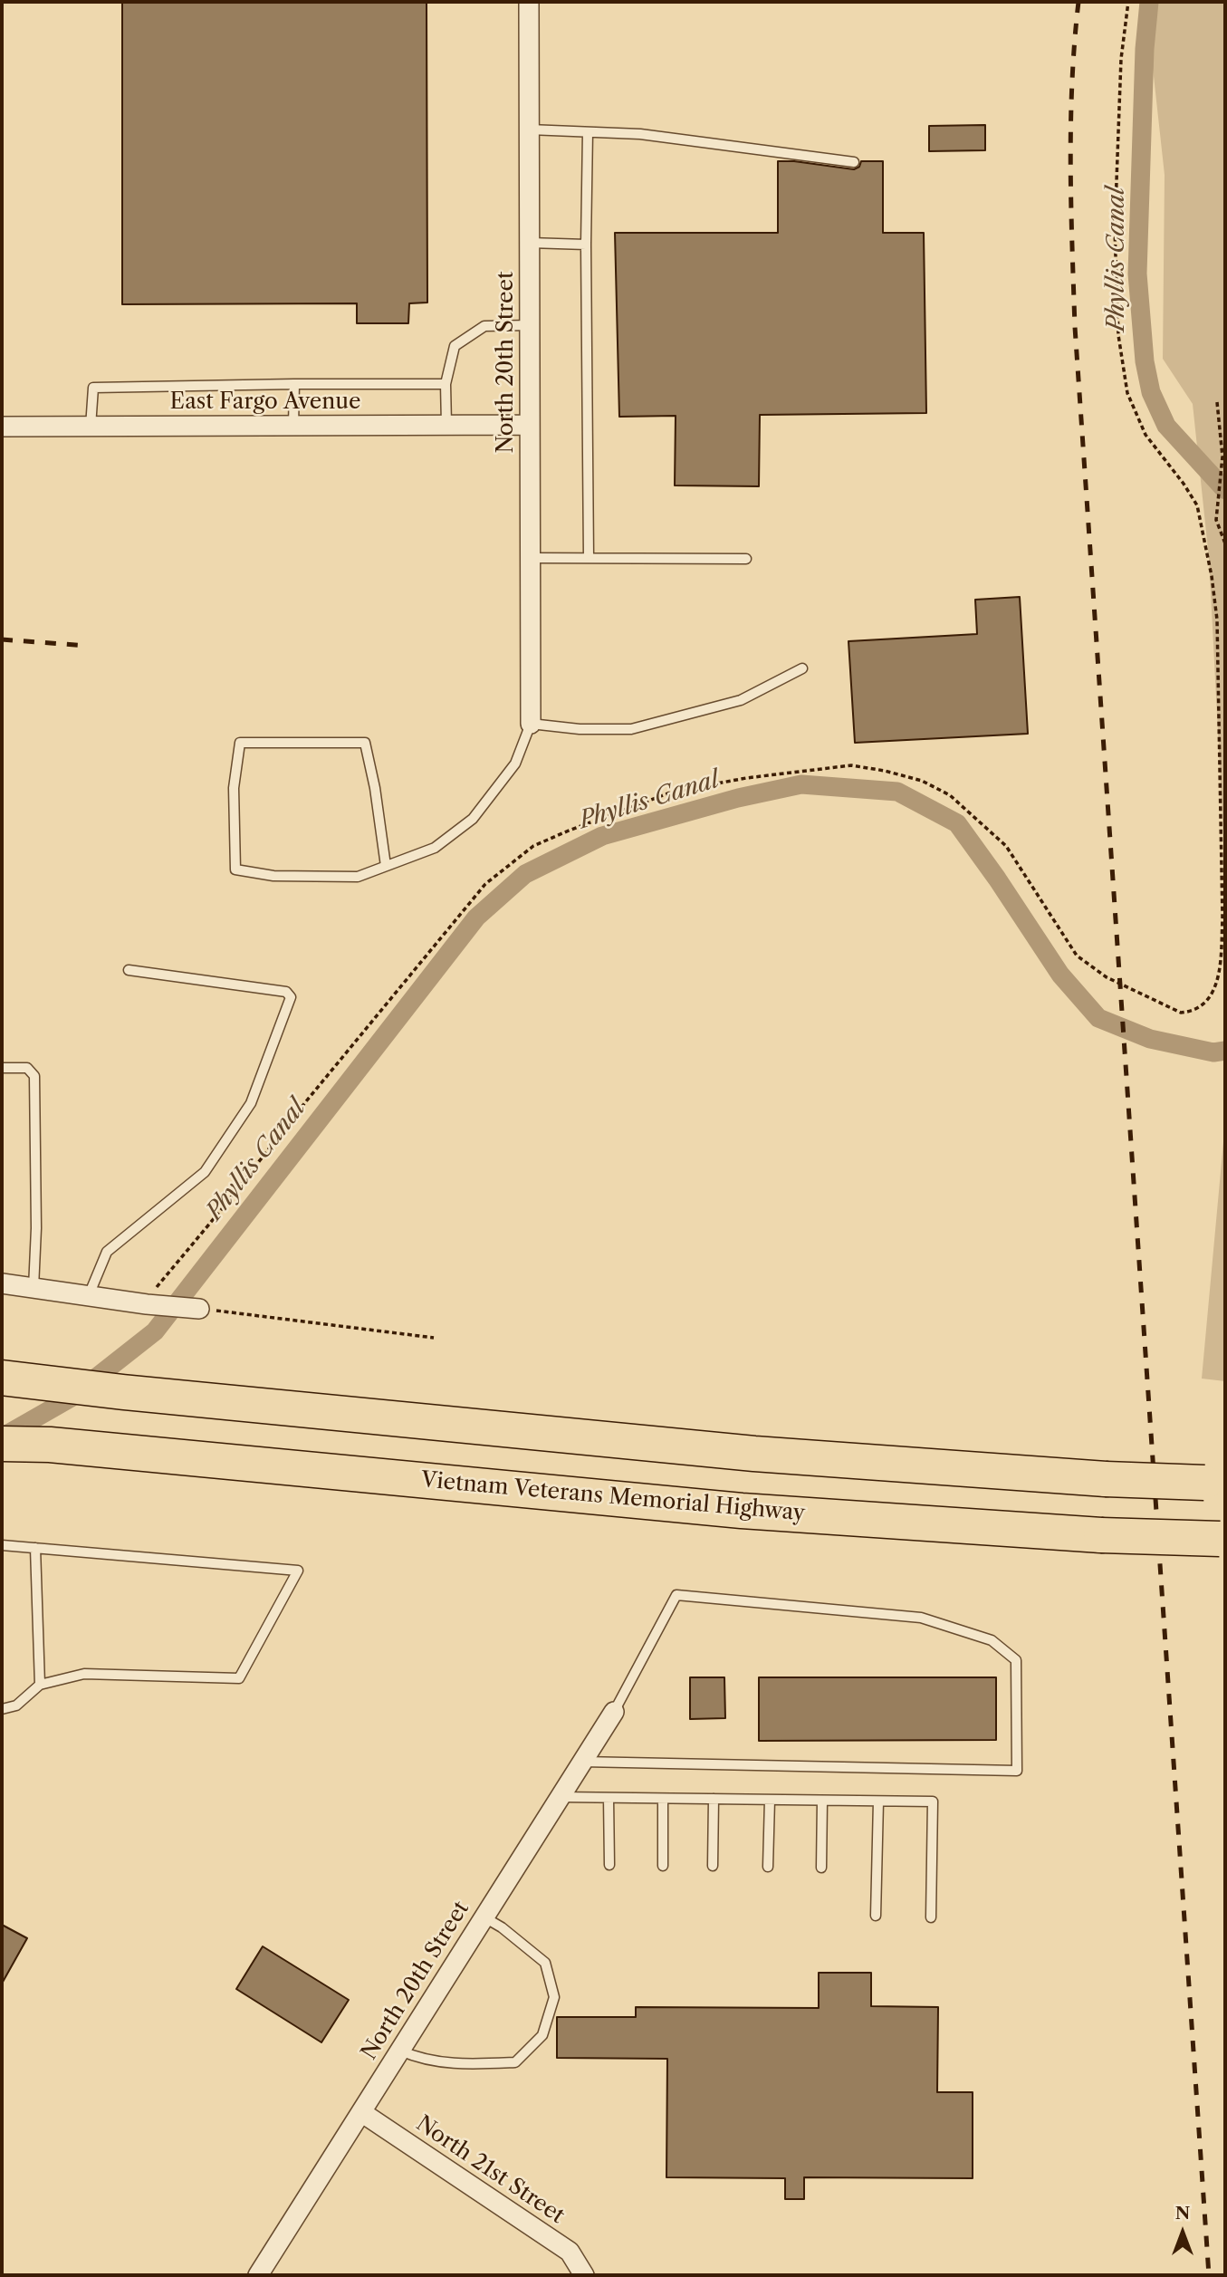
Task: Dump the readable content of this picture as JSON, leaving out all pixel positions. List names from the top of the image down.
{
  "streets": {
    "highway": ["Vietnam Veterans Memorial Highway"],
    "street": ["North 20th Street", "East Fargo Avenue", "North 21st Street"]
  },
  "crossings": [
    ["North 20th Street", "East Fargo Avenue"],
    ["North 20th Street", "North 21st Street"]
  ],
  "water": ["Phyllis Canal"],
  "north": "top"
}
